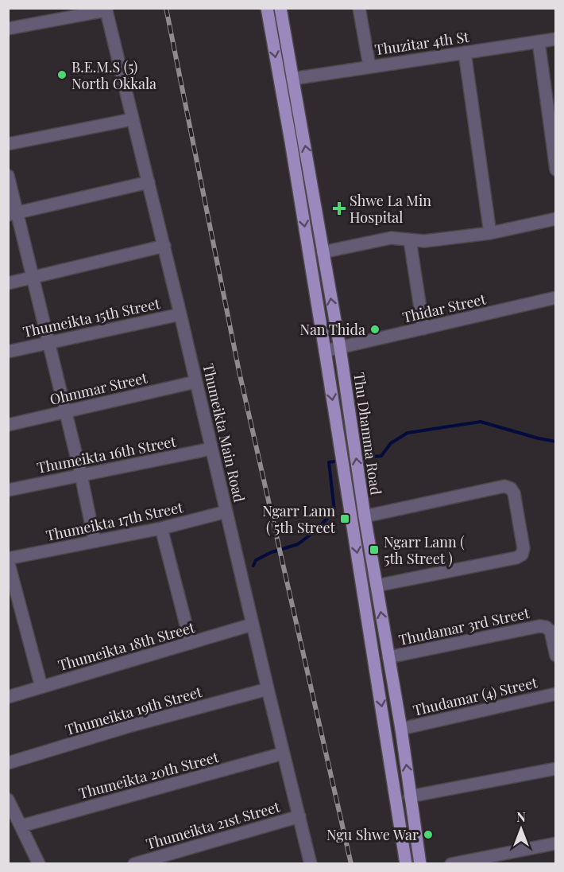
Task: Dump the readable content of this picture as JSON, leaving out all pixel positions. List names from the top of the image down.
{
  "streets": {
    "main road": ["Thu Dhamma Road"],
    "street": [
      "Thuzitar 4th St",
      "Thidar Street",
      "Thumeikta 15th Street",
      "Ohmmar Street",
      "Thumeikta Main Road",
      "Thumeikta 16th Street",
      "Thumeikta 17th Street",
      "Thudamar 3rd Street",
      "Thumeikta 18th Street",
      "Thudamar (4) Street",
      "Thumeikta 19th Street",
      "Thumeikta 20th Street",
      "Thumeikta 21st Street"
    ]
  },
  "crossings": [
    ["Thuzitar 4th St", "Thu Dhamma Road"],
    ["Thidar Street", "Thu Dhamma Road"],
    ["Thumeikta 15th Street", "Thumeikta Main Road"],
    ["Ohmmar Street", "Thumeikta Main Road"],
    ["Thumeikta Main Road", "Thumeikta 16th Street"],
    ["Thumeikta Main Road", "Thumeikta 17th Street"],
    ["Thumeikta Main Road", "Thumeikta 18th Street"],
    ["Thumeikta Main Road", "Thumeikta 19th Street"],
    ["Thumeikta Main Road", "Thumeikta 20th Street"],
    ["Thumeikta Main Road", "Thumeikta 21st Street"],
    ["Thu Dhamma Road", "Thudamar 3rd Street"],
    ["Thu Dhamma Road", "Thudamar (4) Street"]
  ],
  "places": {
    "other": ["B.E.M.S (5) North Okkala", "Nan Thida", "Ngu Shwe War"],
    "health": ["Shwe La Min Hospital"],
    "transit": ["Ngarr Lann ( 5th Street", "Ngarr Lann ( 5th Street )"]
  },
  "north": "top"
}
